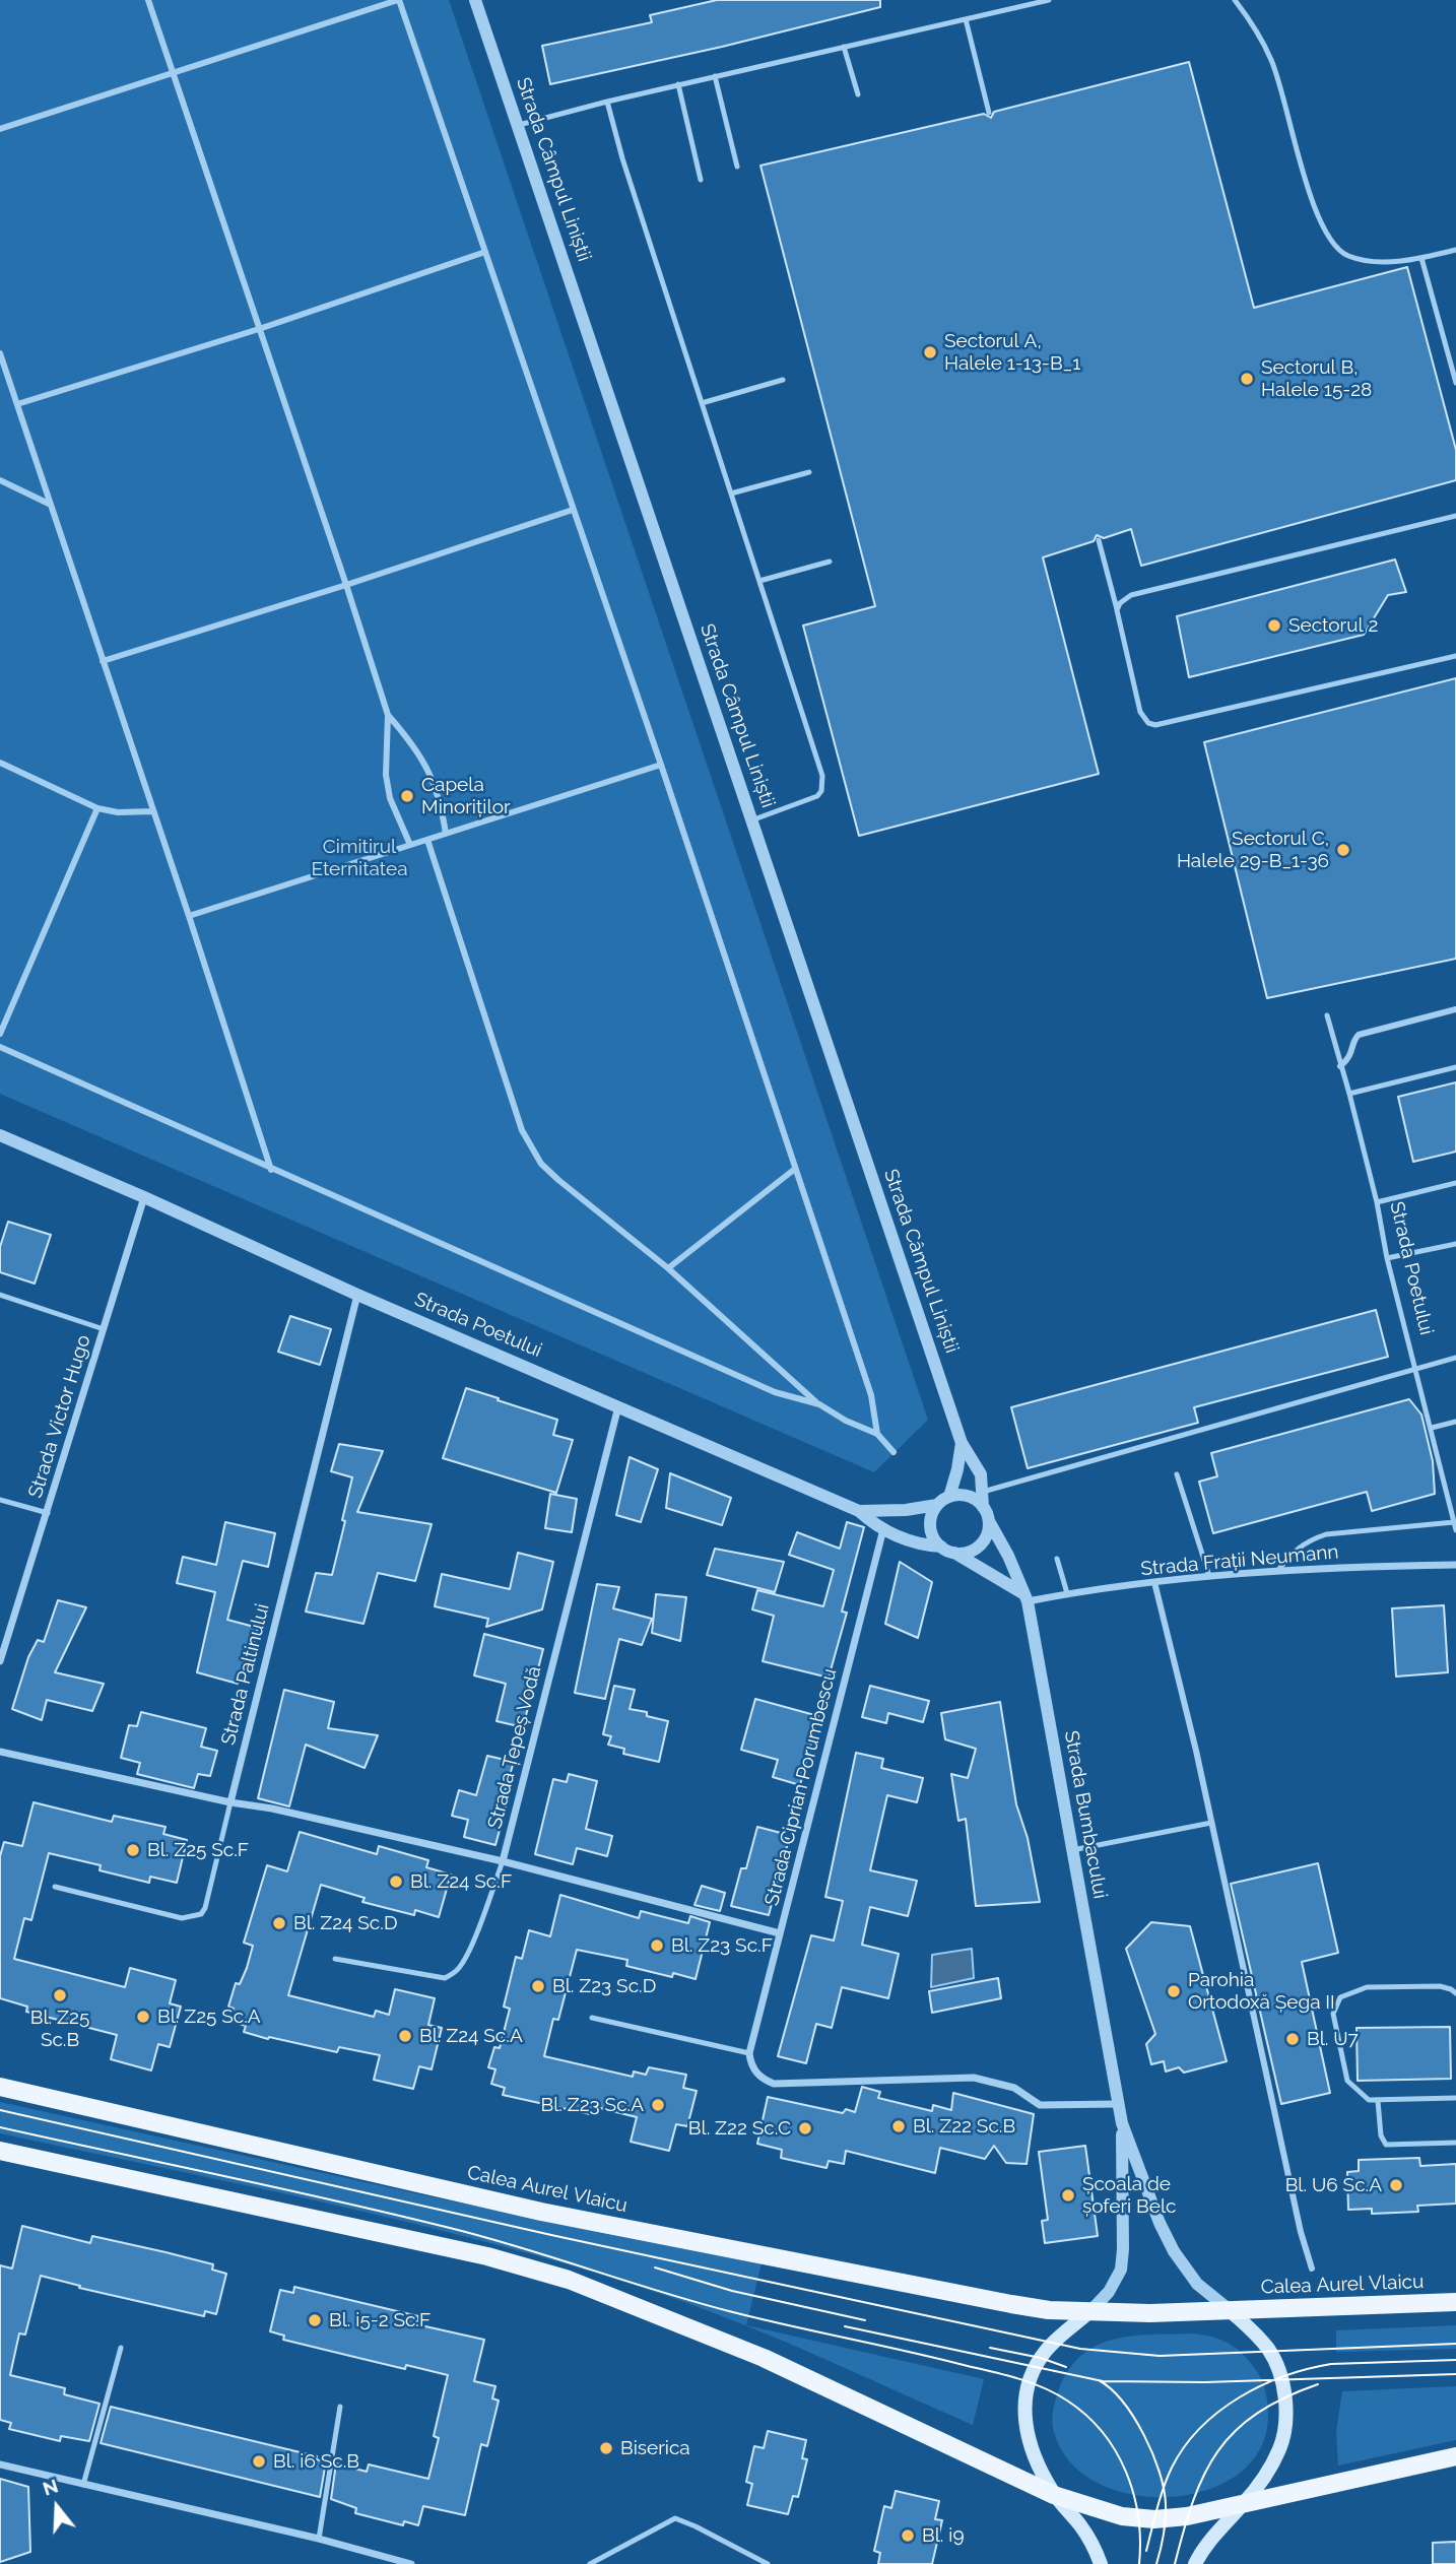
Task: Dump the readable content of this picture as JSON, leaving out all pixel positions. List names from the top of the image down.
{
  "streets": {
    "main road": ["Calea Aurel Vlaicu"],
    "street": [
      "Strada Câmpul Liniștii",
      "Strada Poetului",
      "Strada Victor Hugo",
      "Strada Frații Neumann",
      "Strada Paltinului",
      "Strada Țepeș Vodă",
      "Strada Ciprian Porumbescu",
      "Strada Bumbacului"
    ]
  },
  "crossings": [
    ["Strada Câmpul Liniștii", "Strada Poetului"],
    ["Strada Câmpul Liniștii", "Strada Bumbacului"],
    ["Strada Poetului", "Strada Victor Hugo"],
    ["Strada Poetului", "Strada Paltinului"],
    ["Strada Poetului", "Strada Țepeș Vodă"],
    ["Strada Poetului", "Strada Ciprian Porumbescu"],
    ["Strada Poetului", "Strada Bumbacului"],
    ["Strada Frații Neumann", "Strada Bumbacului"],
    ["Strada Bumbacului", "Calea Aurel Vlaicu"]
  ],
  "parks": ["Cimitirul Eternitatea"],
  "places": [
    "Sectorul A, Halele 1-13-B_1",
    "Sectorul B, Halele 15-28",
    "Sectorul 2",
    "Capela Minoriților",
    "Sectorul C, Halele 29-B_1-36",
    "Bl. Z25 Sc.F",
    "Bl. Z24 Sc.F",
    "Bl. Z24 Sc.D",
    "Bl. Z23 Sc.F",
    "Bl. Z23 Sc.D",
    "Parohia Ortodoxă Șega II",
    "Bl. Z25 Sc.B",
    "Bl. Z25 Sc.A",
    "Bl. Z24 Sc.A",
    "Bl. U7",
    "Bl. Z23 Sc.A",
    "Bl. Z22 Sc.B",
    "Bl. Z22 Sc.C",
    "Bl. U6 Sc.A",
    "Școala de șoferi Belc",
    "Bl. i5-2 Sc.F",
    "Biserica",
    "Bl. i6 Sc.B",
    "Bl. i9"
  ],
  "north": "top"
}
